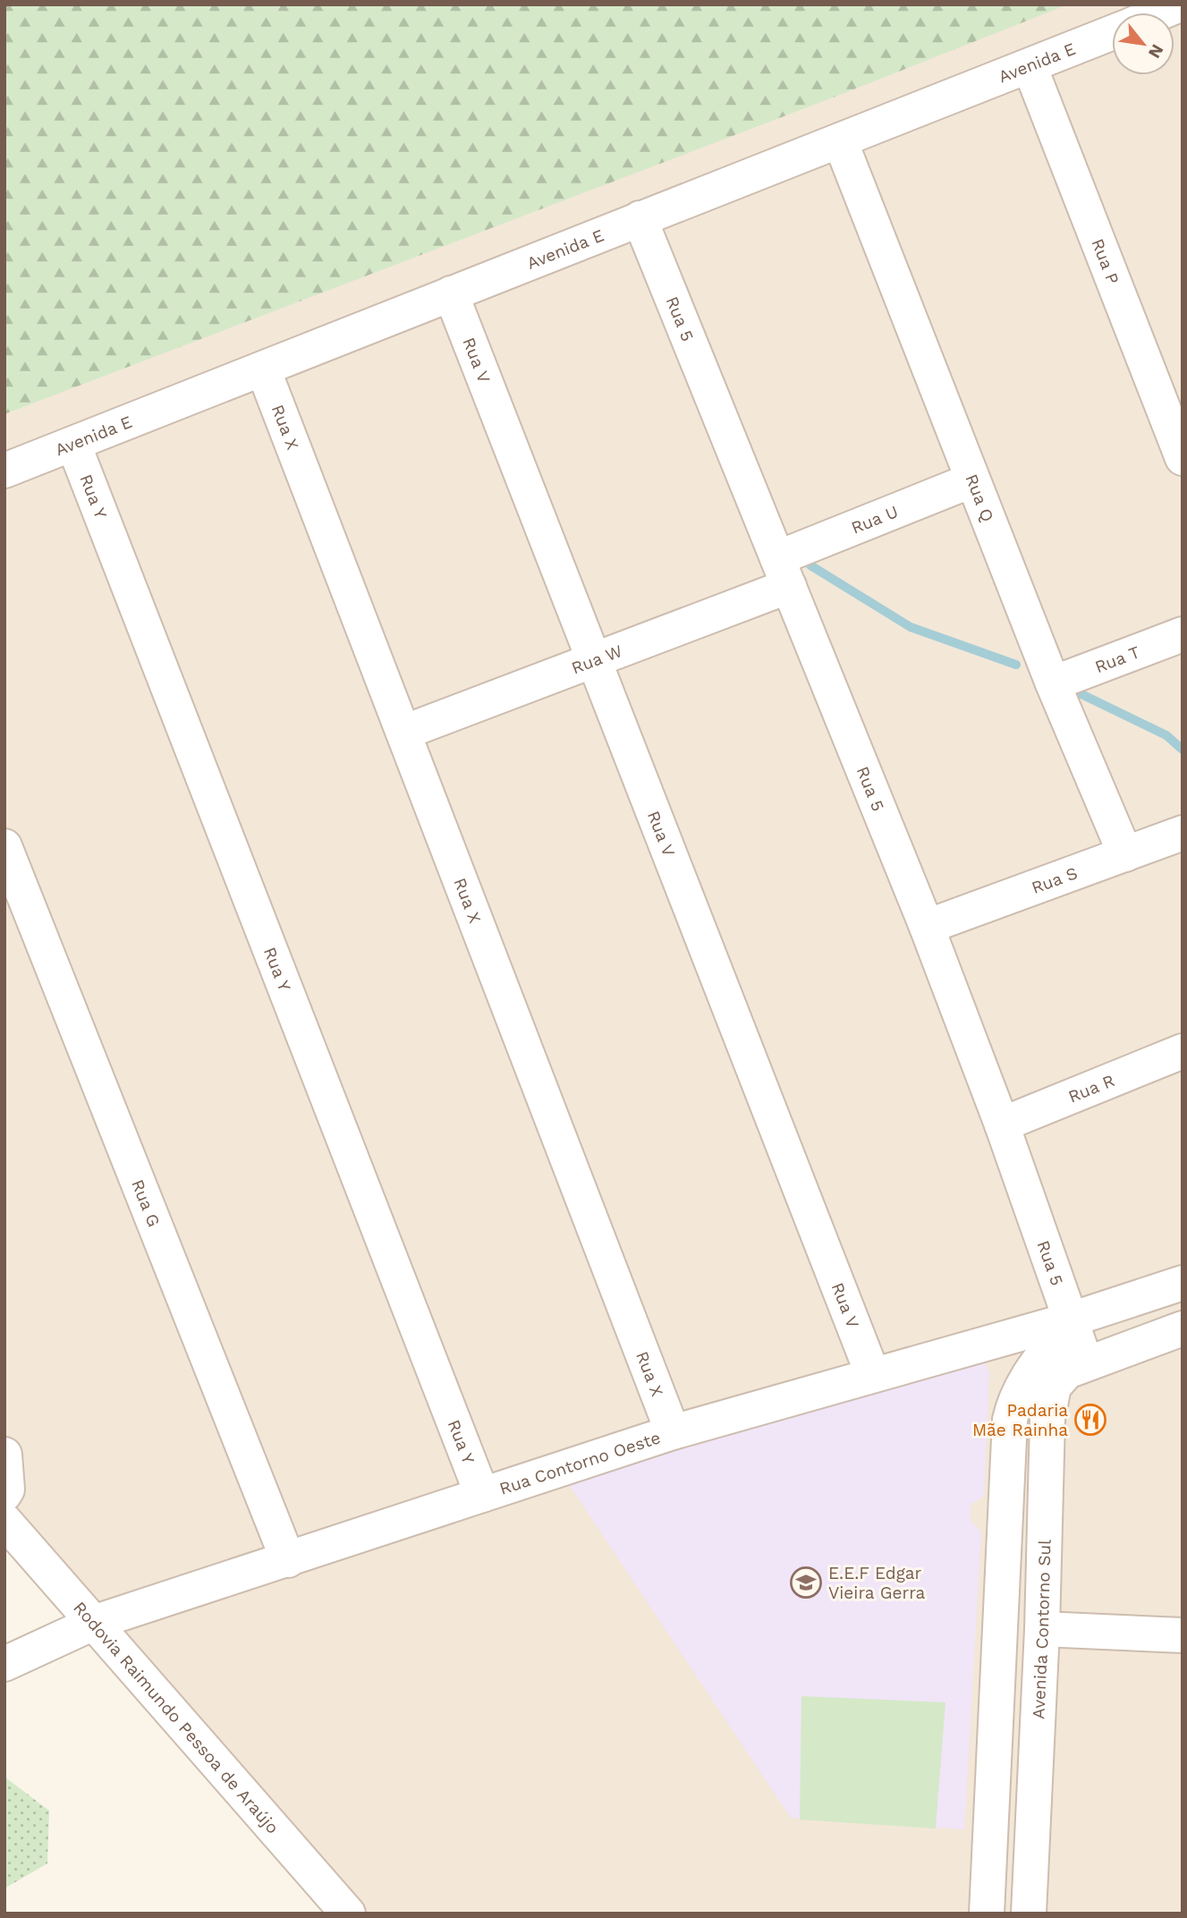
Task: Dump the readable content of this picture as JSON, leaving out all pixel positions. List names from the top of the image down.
{
  "streets": {
    "street": [
      "Avenida E",
      "Rua P",
      "Rua 5",
      "Rua V",
      "Rua X",
      "Rua Y",
      "Rua Q",
      "Rua U",
      "Rua W",
      "Rua T",
      "Rua S",
      "Rua R",
      "Rua G",
      "Rua Contorno Oeste",
      "Avenida Contorno Sul",
      "Rodovia Raimundo Pessoa de Araújo"
    ]
  },
  "crossings": [
    ["Avenida E", "Rua P"],
    ["Avenida E", "Rua 5"],
    ["Avenida E", "Rua V"],
    ["Avenida E", "Rua X"],
    ["Avenida E", "Rua Y"],
    ["Avenida E", "Rua Q"],
    ["Rua 5", "Rua U"],
    ["Rua 5", "Rua W"],
    ["Rua 5", "Rua S"],
    ["Rua 5", "Rua R"],
    ["Rua 5", "Rua Contorno Oeste"],
    ["Rua 5", "Avenida Contorno Sul"],
    ["Rua V", "Rua W"],
    ["Rua V", "Rua Contorno Oeste"],
    ["Rua X", "Rua W"],
    ["Rua X", "Rua Contorno Oeste"],
    ["Rua Y", "Rua Contorno Oeste"],
    ["Rua Q", "Rua U"],
    ["Rua Q", "Rua T"],
    ["Rua Q", "Rua S"],
    ["Rua U", "Rua W"],
    ["Rua G", "Rua Contorno Oeste"],
    ["Rua Contorno Oeste", "Rodovia Raimundo Pessoa de Araújo"]
  ],
  "places": {
    "restaurant": ["Padaria Mãe Rainha"],
    "school or university": ["E.E.F Edgar Vieira Gerra"]
  },
  "north": "bottom right"
}
